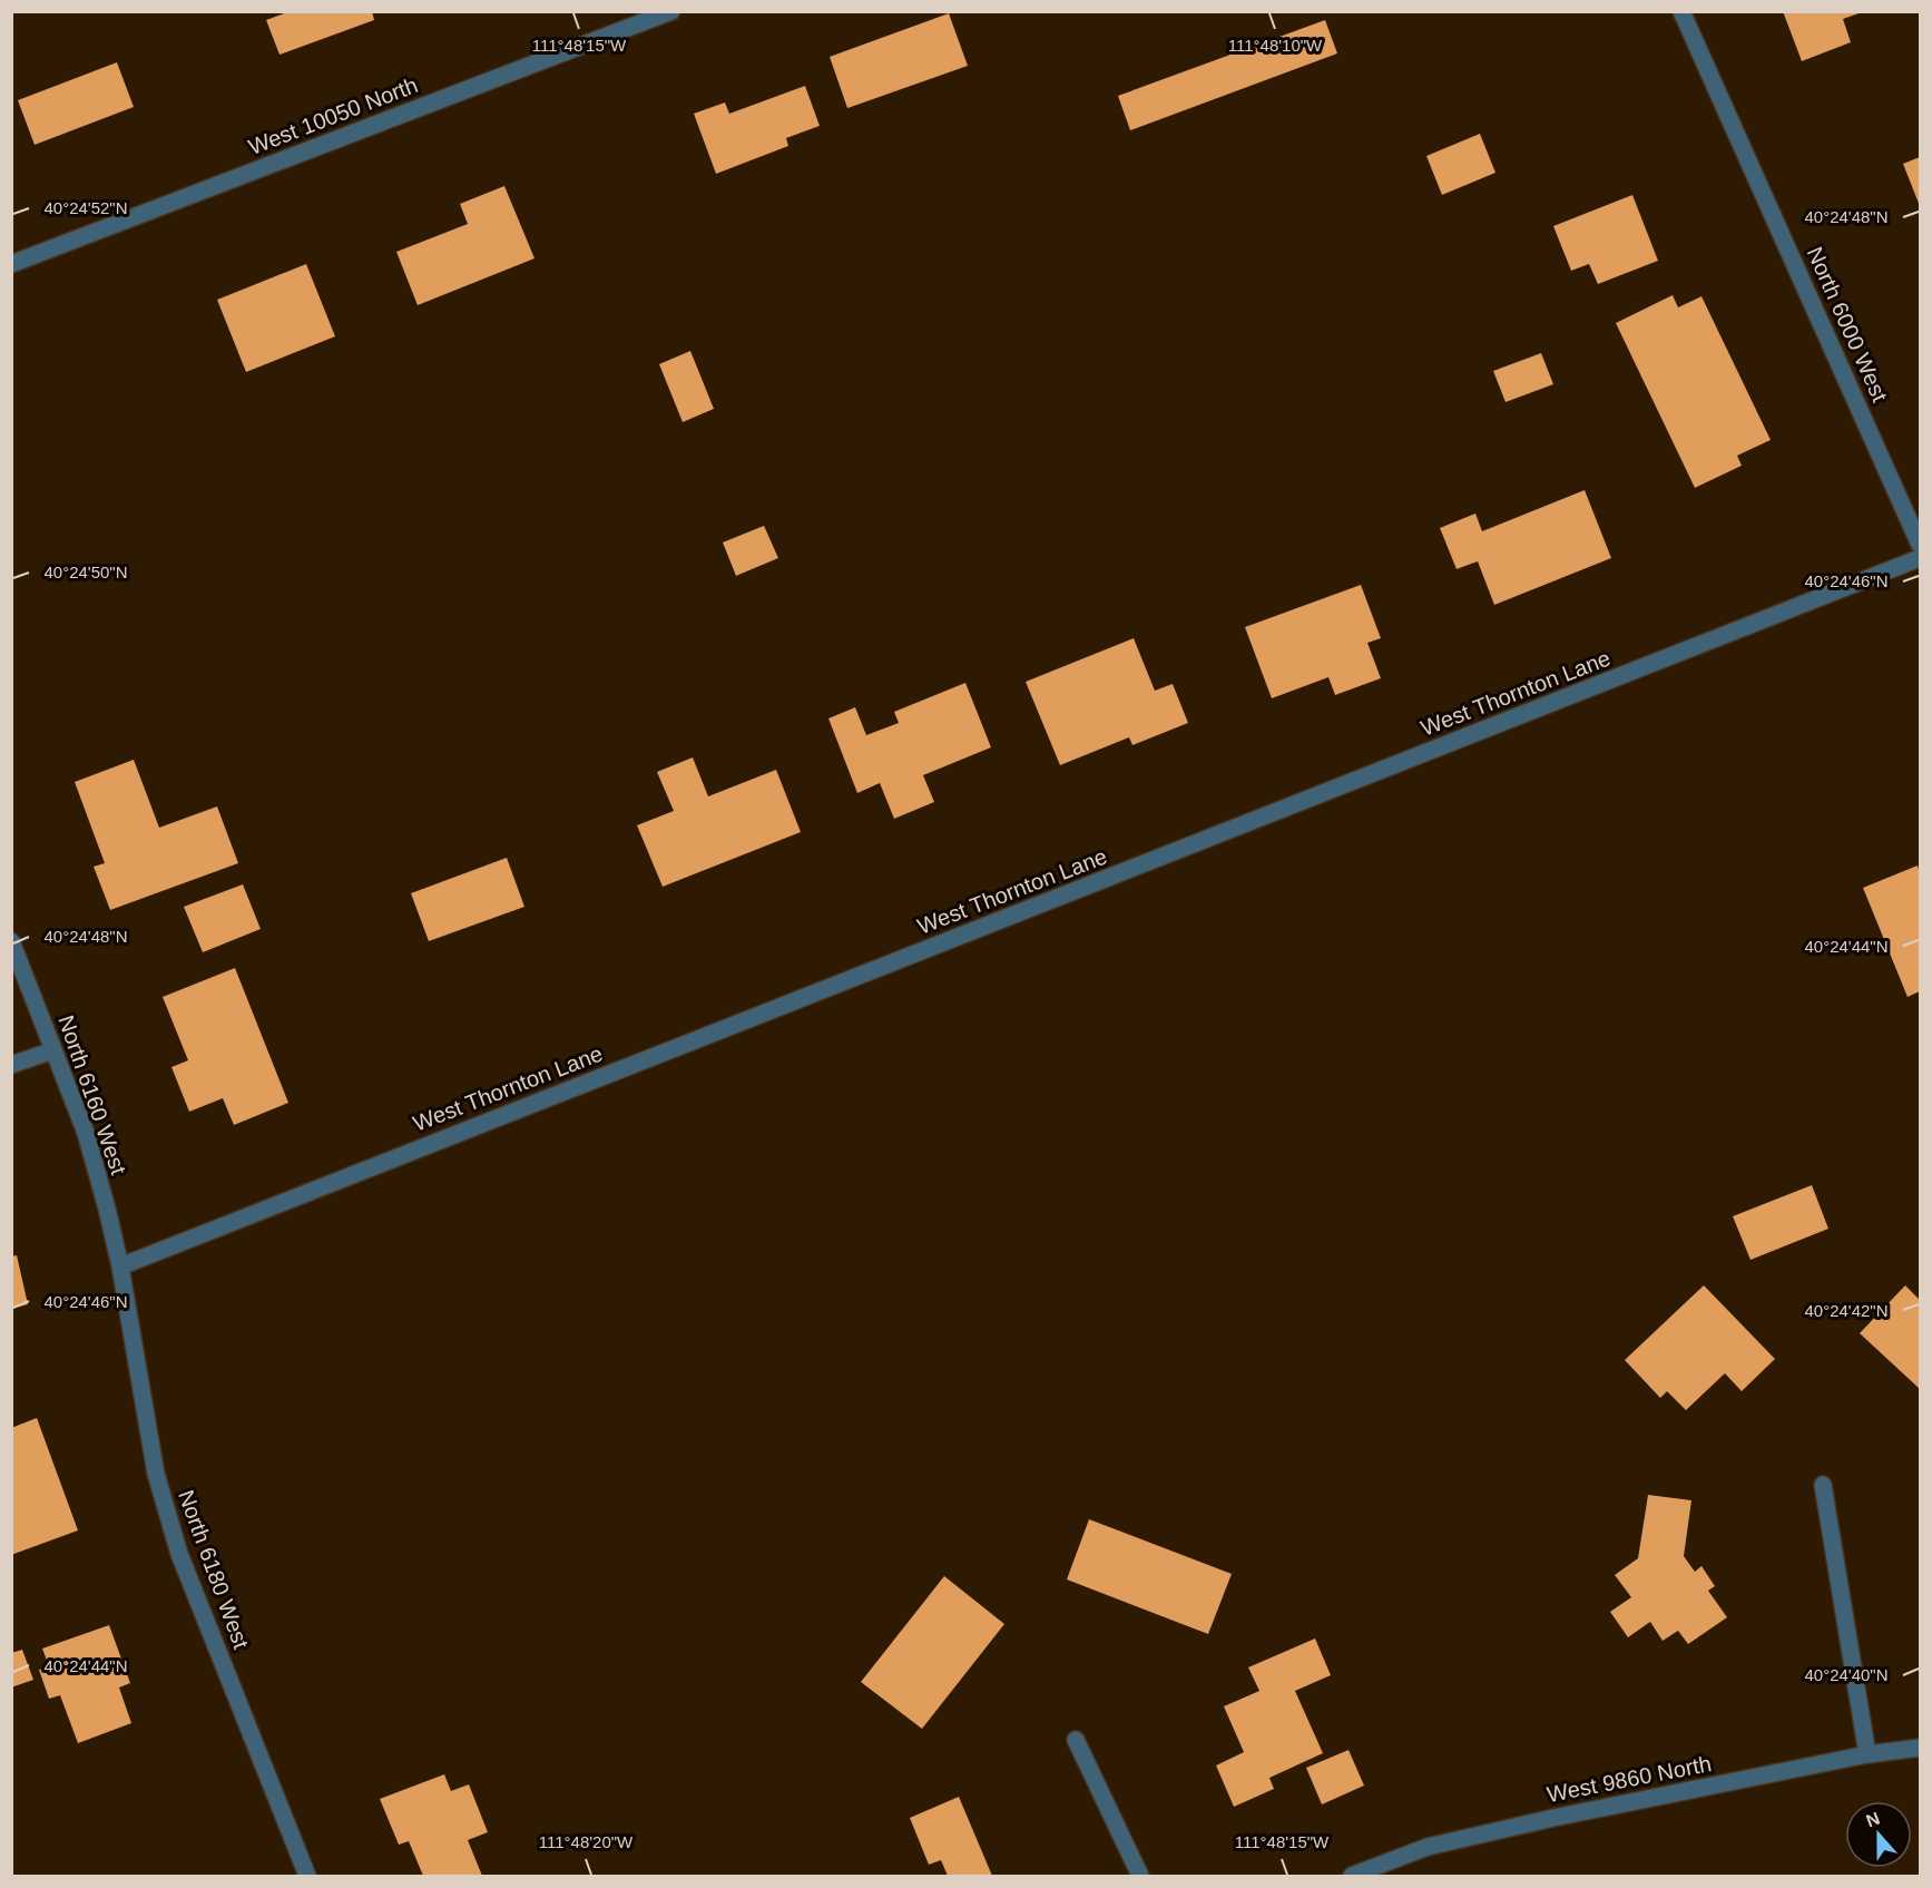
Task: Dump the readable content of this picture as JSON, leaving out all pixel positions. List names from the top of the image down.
{
  "streets": {
    "street": [
      "West 10050 North",
      "North 6000 West",
      "West Thornton Lane",
      "North 6160 West",
      "North 6180 West",
      "West 9860 North"
    ]
  },
  "crossings": [
    ["West Thornton Lane", "North 6160 West"],
    ["West Thornton Lane", "North 6180 West"],
    ["North 6160 West", "North 6180 West"]
  ],
  "north": "top",
  "coordinates": [
    "111°48'15\"W",
    "111°48'10\"W",
    "40°24'52\"N",
    "40°24'48\"N",
    "40°24'50\"N",
    "40°24'46\"N",
    "40°24'44\"N",
    "40°24'42\"N",
    "40°24'40\"N",
    "111°48'20\"W"
  ]
}
